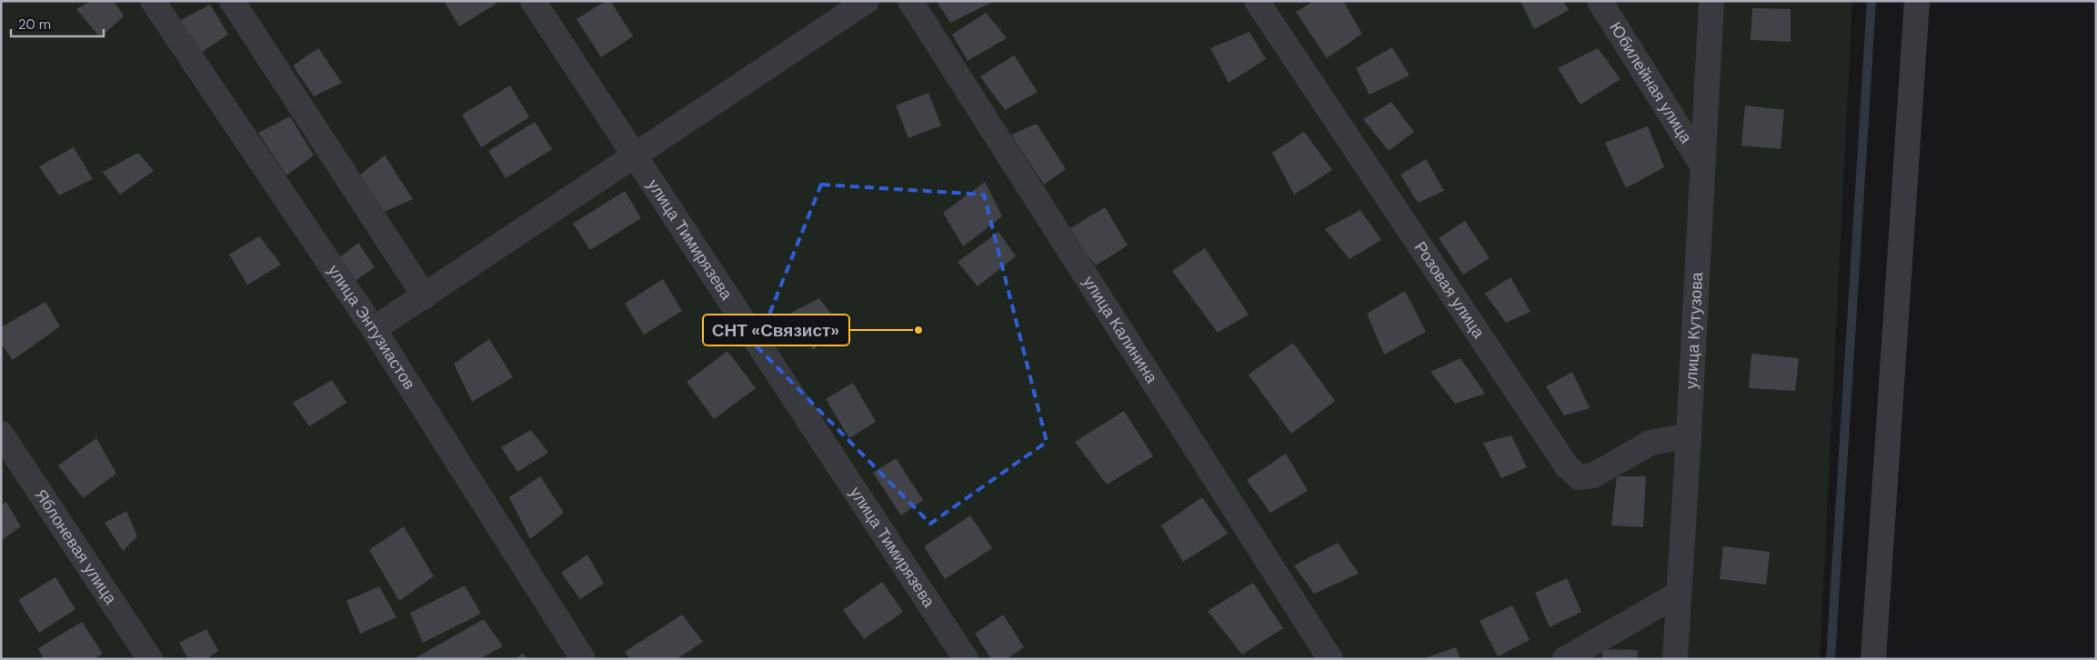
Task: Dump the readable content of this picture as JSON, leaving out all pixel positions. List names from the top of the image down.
{
  "streets": {
    "street": [
      "Юбилейная улица",
      "улица Тимирязева",
      "Розовая улица",
      "улица Энтузиастов",
      "улица Калинина",
      "улица Кутузова",
      "Яблоневая улица"
    ]
  },
  "crossings": [
    ["Юбилейная улица", "улица Кутузова"],
    ["Розовая улица", "улица Кутузова"]
  ],
  "places": ["СНТ «Связист»"],
  "scale_bar": "20 m"
}
